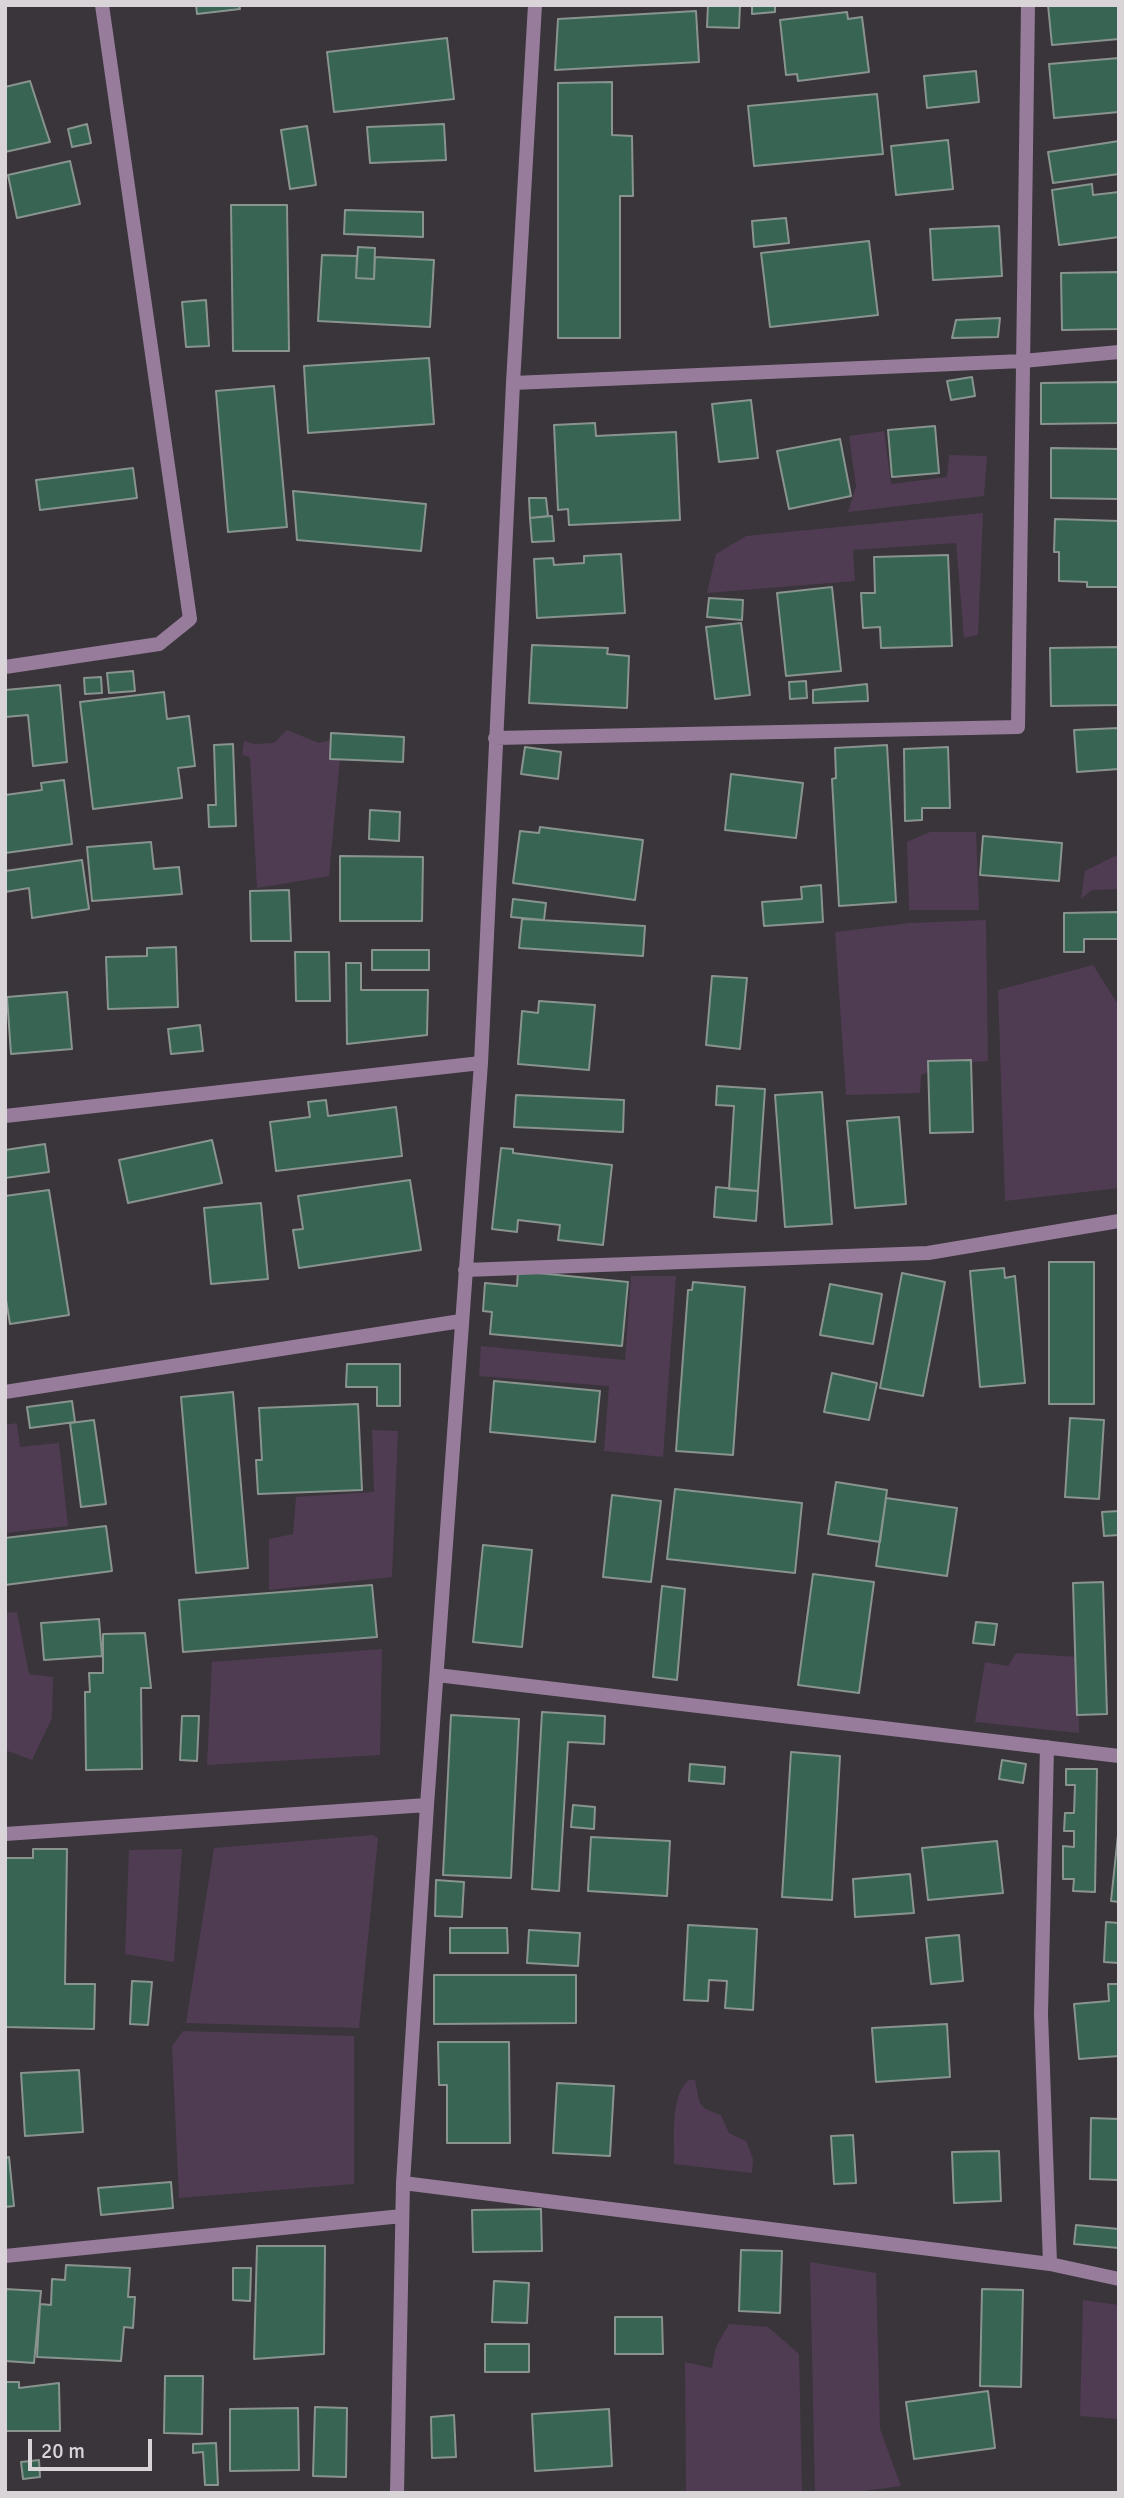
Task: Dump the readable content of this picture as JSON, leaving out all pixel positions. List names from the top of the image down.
{
  "scale_bar": "20 m"
}
